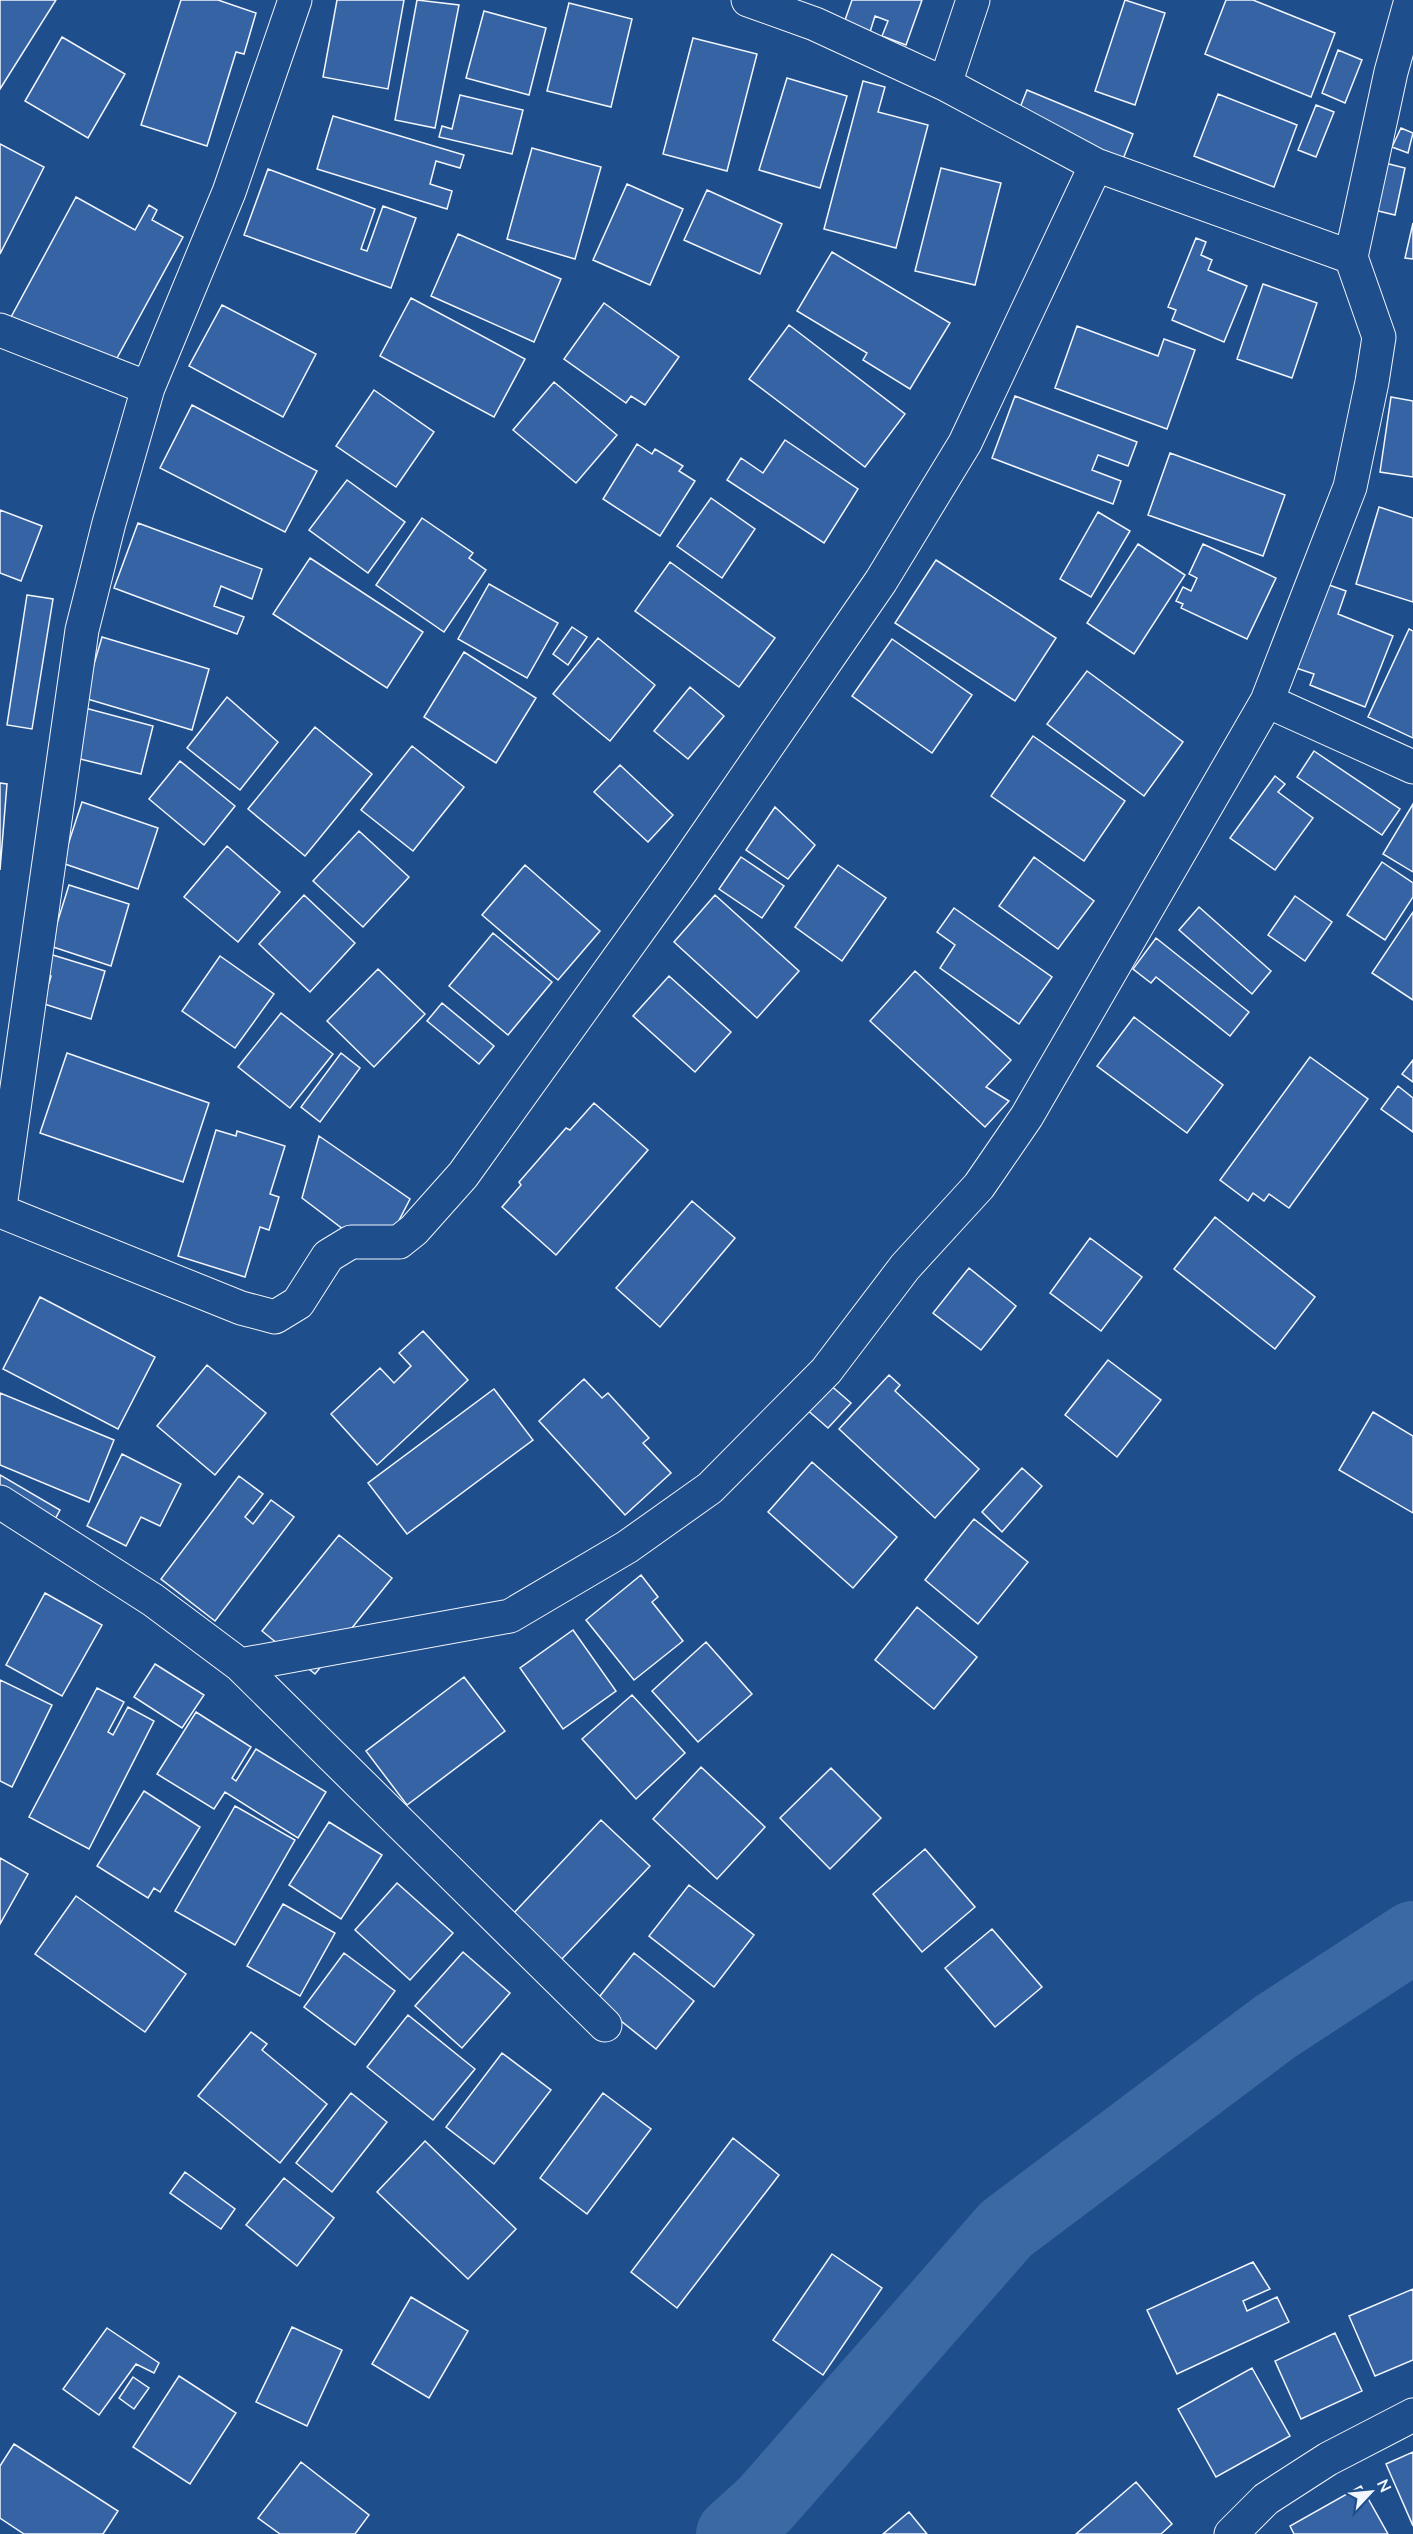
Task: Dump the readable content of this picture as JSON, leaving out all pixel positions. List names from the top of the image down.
{
  "north": "top right"
}
